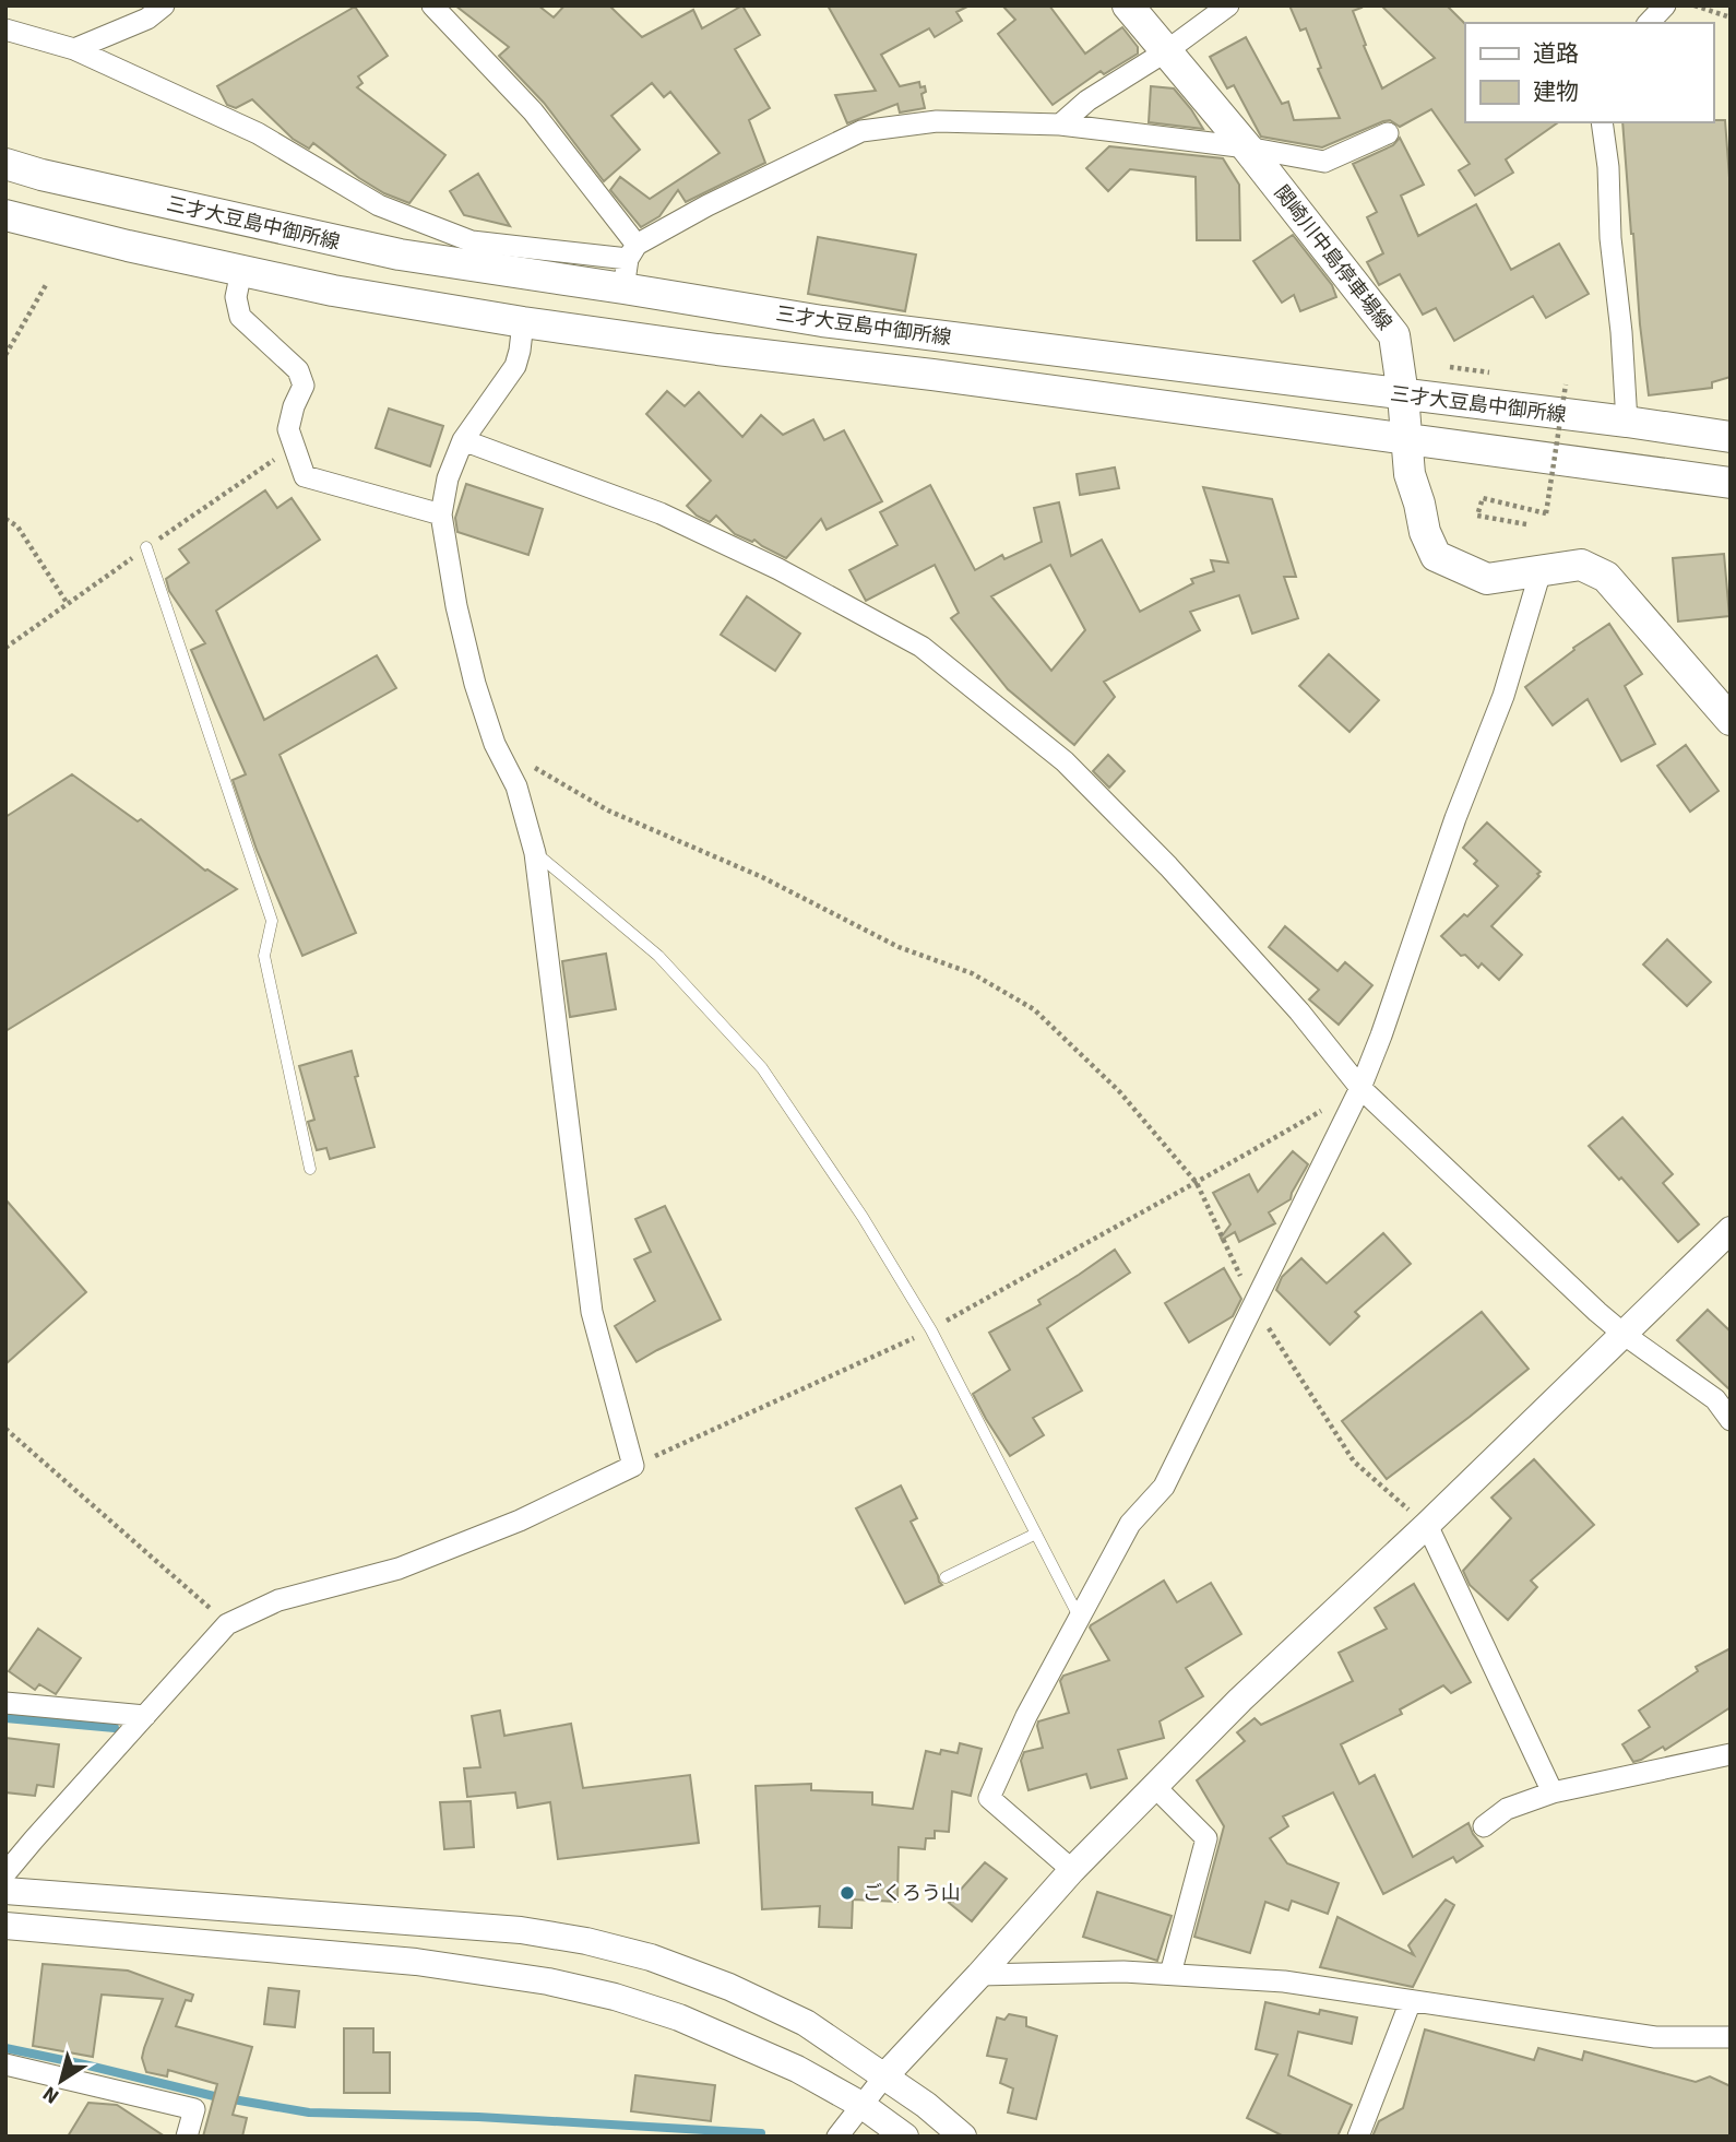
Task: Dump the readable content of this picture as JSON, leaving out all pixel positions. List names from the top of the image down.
{
  "streets": {
    "main road": ["三才大豆島中御所線", "関崎川中島停車場線"]
  },
  "crossings": [
    ["三才大豆島中御所線", "関崎川中島停車場線"]
  ],
  "places": ["ごくろう山"],
  "legend": ["道路", "建物"],
  "north": "bottom left"
}
